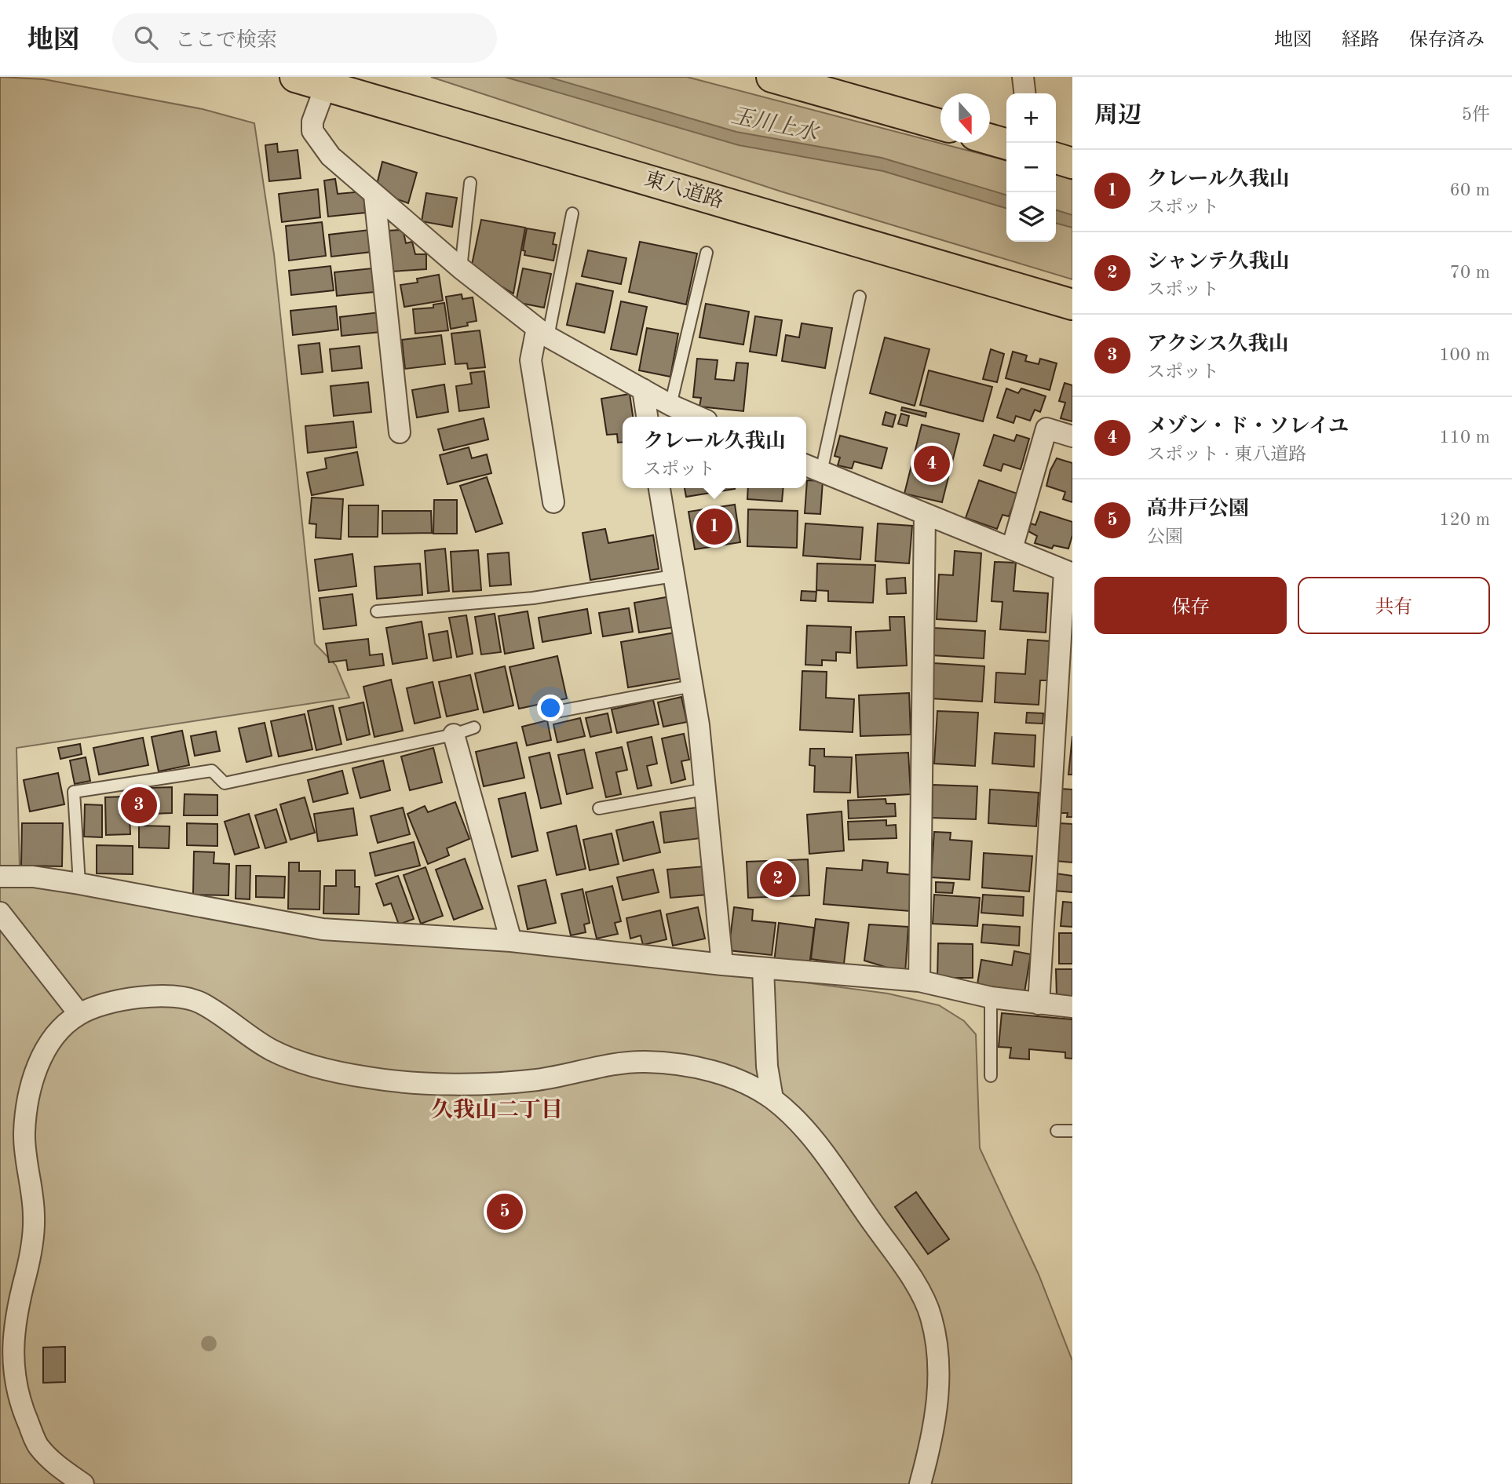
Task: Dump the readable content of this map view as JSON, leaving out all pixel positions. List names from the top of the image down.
{
  "streets": {
    "main road": ["東八道路"]
  },
  "districts": ["久我山二丁目"],
  "water": ["玉川上水"],
  "north": "bottom",
  "page": {
    "header": "地図",
    "search": "ここで検索",
    "nav": ["地図", "経路", "保存済み"],
    "heading": ["周辺", "5件"],
    "map_buttons": ["+", "−"],
    "list": [
      {
        "mark": "1",
        "name": "クレール久我山",
        "note": "スポット",
        "value": "60 m"
      },
      {
        "mark": "2",
        "name": "シャンテ久我山",
        "note": "スポット",
        "value": "70 m"
      },
      {
        "mark": "3",
        "name": "アクシス久我山",
        "note": "スポット",
        "value": "100 m"
      },
      {
        "mark": "4",
        "name": "メゾン・ド・ソレイユ",
        "note": "スポット · 東八道路",
        "value": "110 m"
      },
      {
        "mark": "5",
        "name": "高井戸公園",
        "note": "公園",
        "value": "120 m"
      }
    ],
    "popup": ["クレール久我山", "スポット"],
    "pins": [
      "4",
      "1",
      "3",
      "2",
      "5"
    ],
    "buttons": ["保存", "共有"]
  }
}
